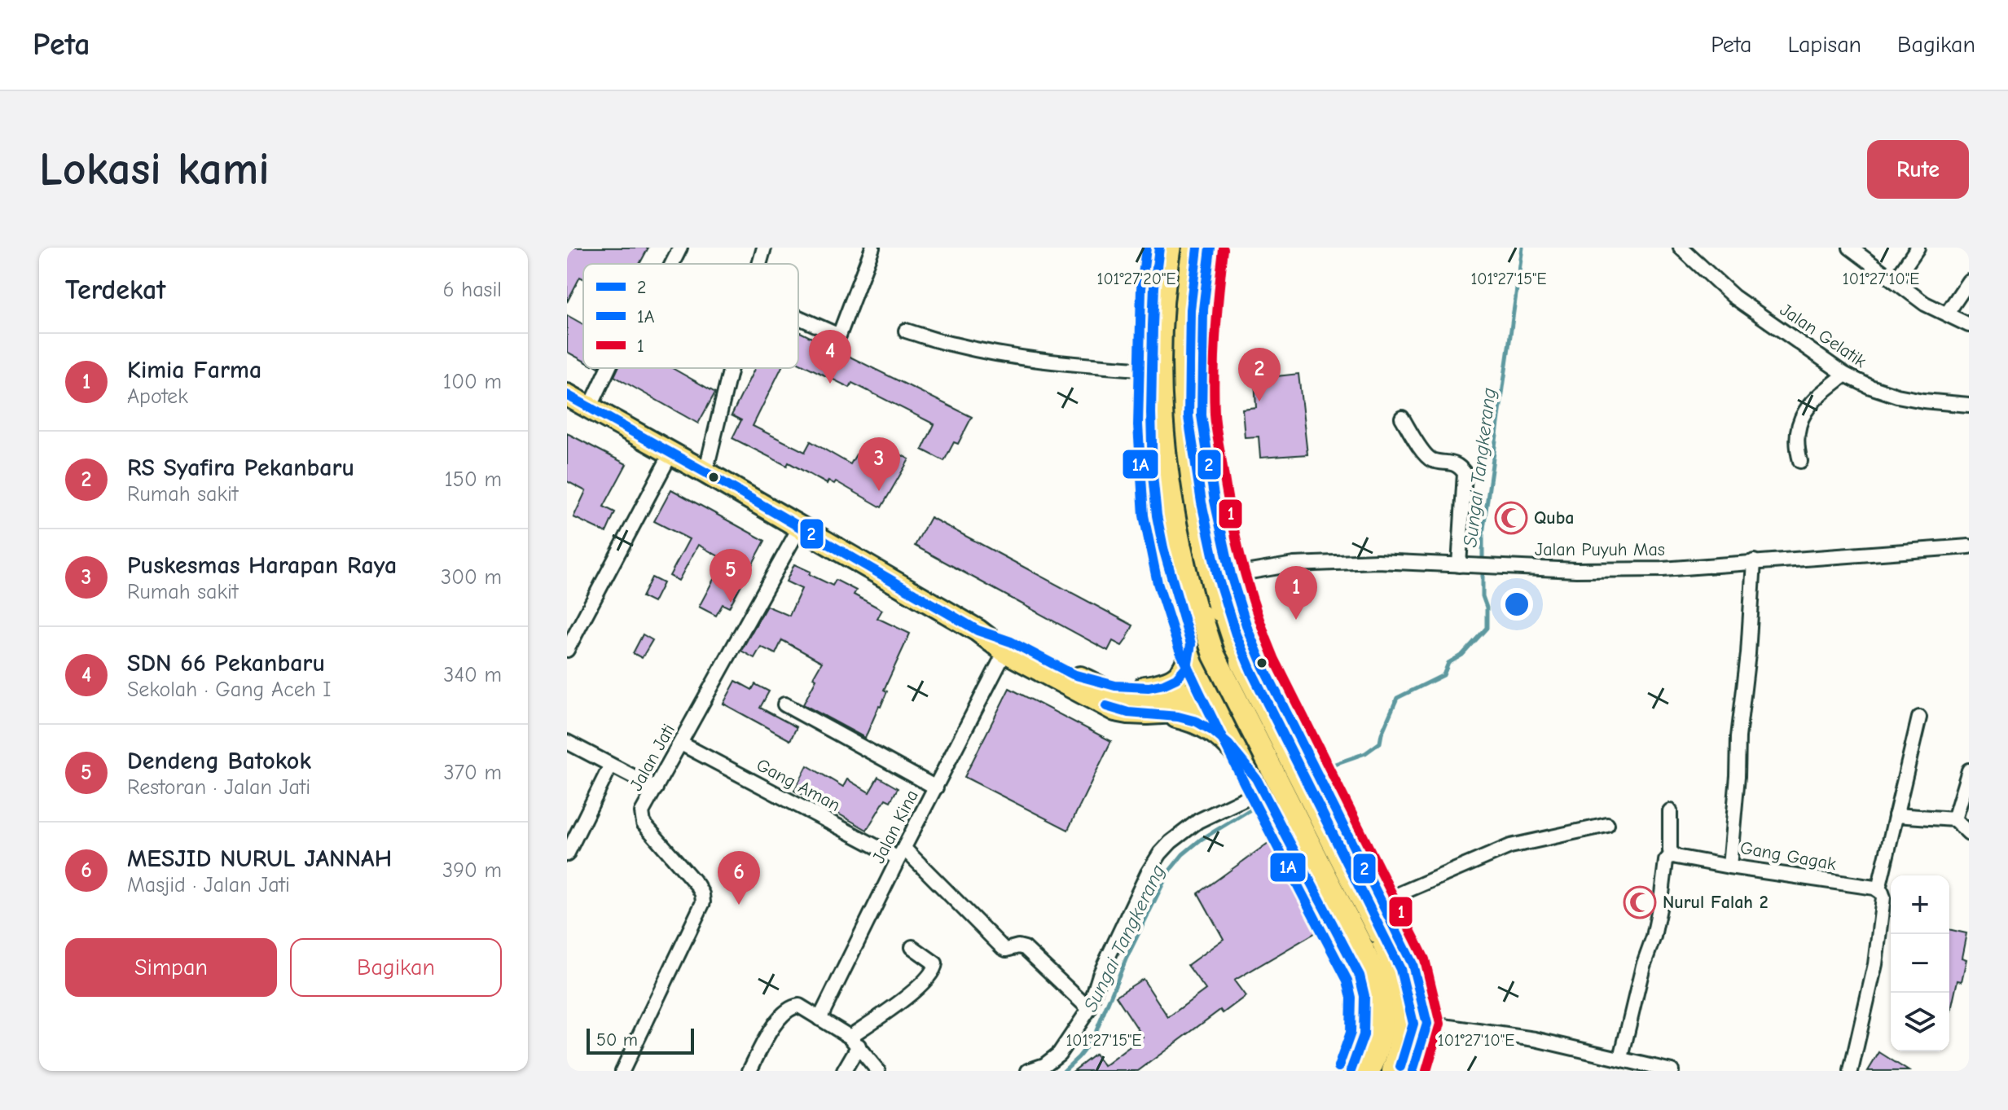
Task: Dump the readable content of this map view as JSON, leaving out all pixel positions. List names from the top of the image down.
{
  "streets": {
    "street": [
      "Jalan Gelatik",
      "Jalan Puyuh Mas",
      "Jalan Jati",
      "Gang Aman",
      "Jalan Kina",
      "Gang Gagak"
    ]
  },
  "crossings": [
    ["Jalan Puyuh Mas", "Gang Gagak"],
    ["Jalan Jati", "Gang Aman"],
    ["Gang Aman", "Jalan Kina"]
  ],
  "water": ["Sungai Tangkerang"],
  "places": {
    "mosque": ["Quba", "Nurul Falah 2"]
  },
  "lines": ["transit line 2", "transit line 1A", "transit line 1"],
  "legend": ["2", "1A", "1"],
  "scale_bar": "50 m",
  "page": {
    "header": "Peta",
    "nav": ["Peta", "Lapisan", "Bagikan"],
    "buttons": [
      "Rute",
      ["Simpan", "Bagikan"]
    ],
    "title": "Lokasi kami",
    "heading": ["Terdekat", "6 hasil"],
    "pins": [
      "4",
      "2",
      "3",
      "5",
      "1",
      "6"
    ],
    "list": [
      {
        "mark": "1",
        "name": "Kimia Farma",
        "note": "Apotek",
        "value": "100 m"
      },
      {
        "mark": "2",
        "name": "RS Syafira Pekanbaru",
        "note": "Rumah sakit",
        "value": "150 m"
      },
      {
        "mark": "3",
        "name": "Puskesmas Harapan Raya",
        "note": "Rumah sakit",
        "value": "300 m"
      },
      {
        "mark": "4",
        "name": "SDN 66 Pekanbaru",
        "note": "Sekolah · Gang Aceh I",
        "value": "340 m"
      },
      {
        "mark": "5",
        "name": "Dendeng Batokok",
        "note": "Restoran · Jalan Jati",
        "value": "370 m"
      },
      {
        "mark": "6",
        "name": "MESJID NURUL JANNAH",
        "note": "Masjid · Jalan Jati",
        "value": "390 m"
      }
    ],
    "map_buttons": ["+", "−"],
    "scale": "50 m"
  },
  "coordinates": ["101°27'20\"E", "101°27'15\"E", "101°27'10\"E"]
}
